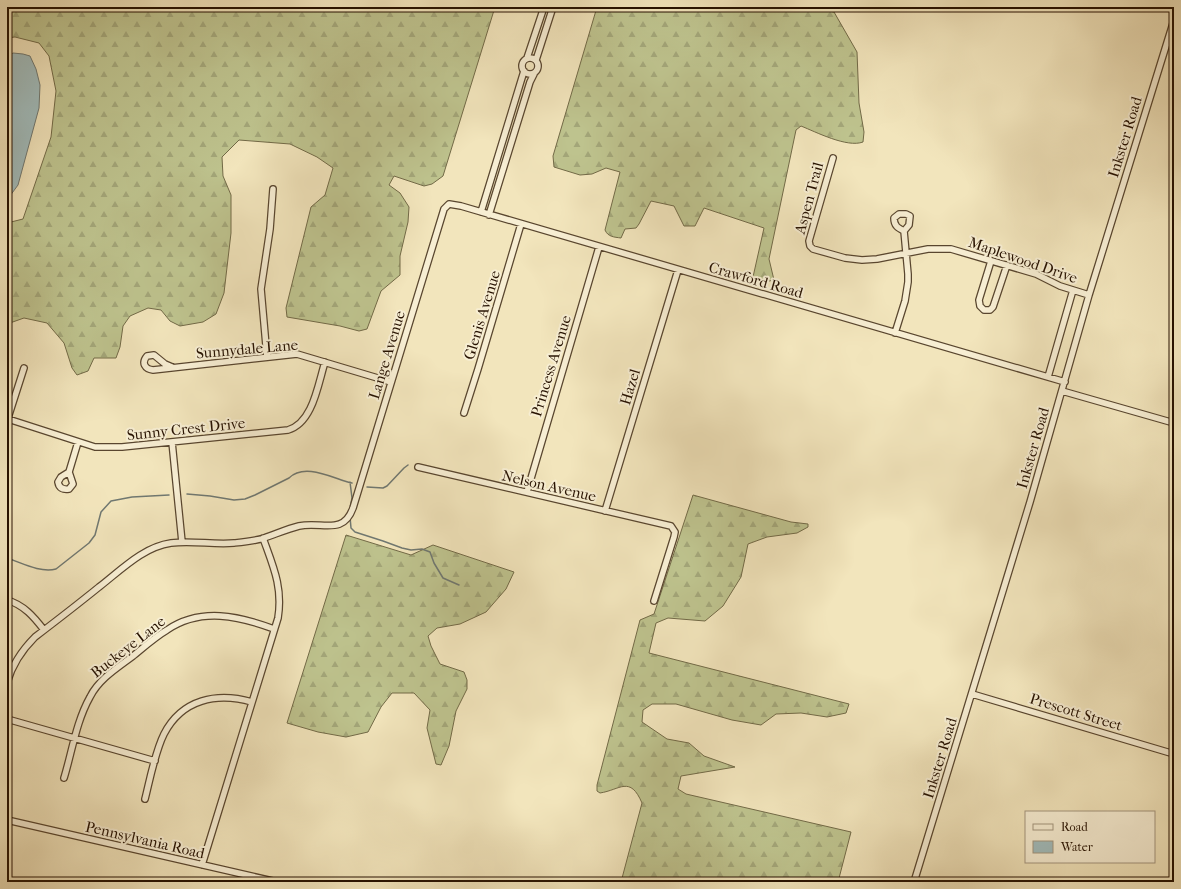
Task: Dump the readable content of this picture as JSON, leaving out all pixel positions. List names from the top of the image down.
{
  "streets": {
    "street": [
      "Inkster Road",
      "Aspen Trail",
      "Maplewood Drive",
      "Crawford Road",
      "Glenis Avenue",
      "Sunnydale Lane",
      "Lange Avenue",
      "Princess Avenue",
      "Hazel",
      "Sunny Crest Drive",
      "Nelson Avenue",
      "Buckeye Lane",
      "Prescott Street",
      "Pennsylvania Road"
    ]
  },
  "crossings": [
    ["Inkster Road", "Maplewood Drive"],
    ["Inkster Road", "Crawford Road"],
    ["Inkster Road", "Prescott Street"],
    ["Aspen Trail", "Maplewood Drive"],
    ["Crawford Road", "Glenis Avenue"],
    ["Crawford Road", "Lange Avenue"],
    ["Crawford Road", "Princess Avenue"],
    ["Crawford Road", "Hazel"],
    ["Sunnydale Lane", "Lange Avenue"],
    ["Sunnydale Lane", "Sunny Crest Drive"],
    ["Princess Avenue", "Nelson Avenue"],
    ["Hazel", "Nelson Avenue"]
  ],
  "legend": ["Road", "Water"]
}
